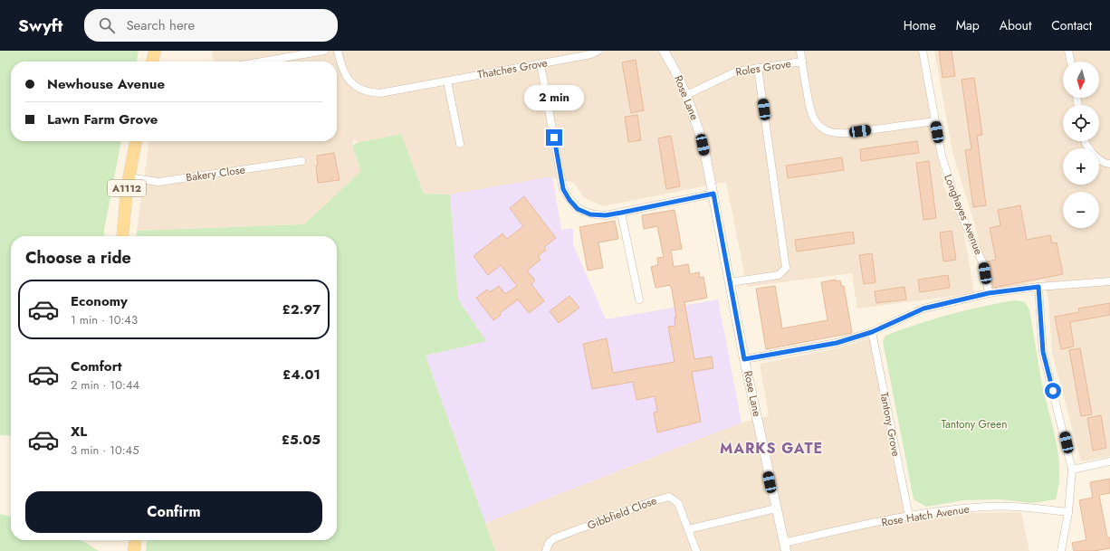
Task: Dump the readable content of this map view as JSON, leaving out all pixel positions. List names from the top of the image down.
{
  "streets": {
    "main road": ["A1112"],
    "street": [
      "Roles Grove",
      "Thatches Grove",
      "Rose Lane",
      "Bakery Close",
      "Longhayes Avenue",
      "Tantony Grove",
      "Gibbfield Close",
      "Rose Hatch Avenue"
    ]
  },
  "crossings": [
    ["Roles Grove", "Rose Lane"],
    ["Roles Grove", "Longhayes Avenue"],
    ["Rose Lane", "Rose Hatch Avenue"],
    ["Bakery Close", "A1112"],
    ["Tantony Grove", "Rose Hatch Avenue"]
  ],
  "districts": ["MARKS GATE"],
  "parks": ["Tantony Green"],
  "north": "bottom",
  "page": {
    "header": "Swyft",
    "search": "Search here",
    "nav": [
      "Home",
      "Map",
      "About",
      "Contact"
    ],
    "map_buttons": ["+", "−"],
    "banner": ["Newhouse Avenue", "Lawn Farm Grove"],
    "bubble": "2 min",
    "heading": "Choose a ride",
    "list": [
      {
        "name": "Economy",
        "note": "1 min · 10:43",
        "value": "£2.97"
      },
      {
        "name": "Comfort",
        "note": "2 min · 10:44",
        "value": "£4.01"
      },
      {
        "name": "XL",
        "note": "3 min · 10:45",
        "value": "£5.05"
      }
    ],
    "buttons": "Confirm"
  }
}
